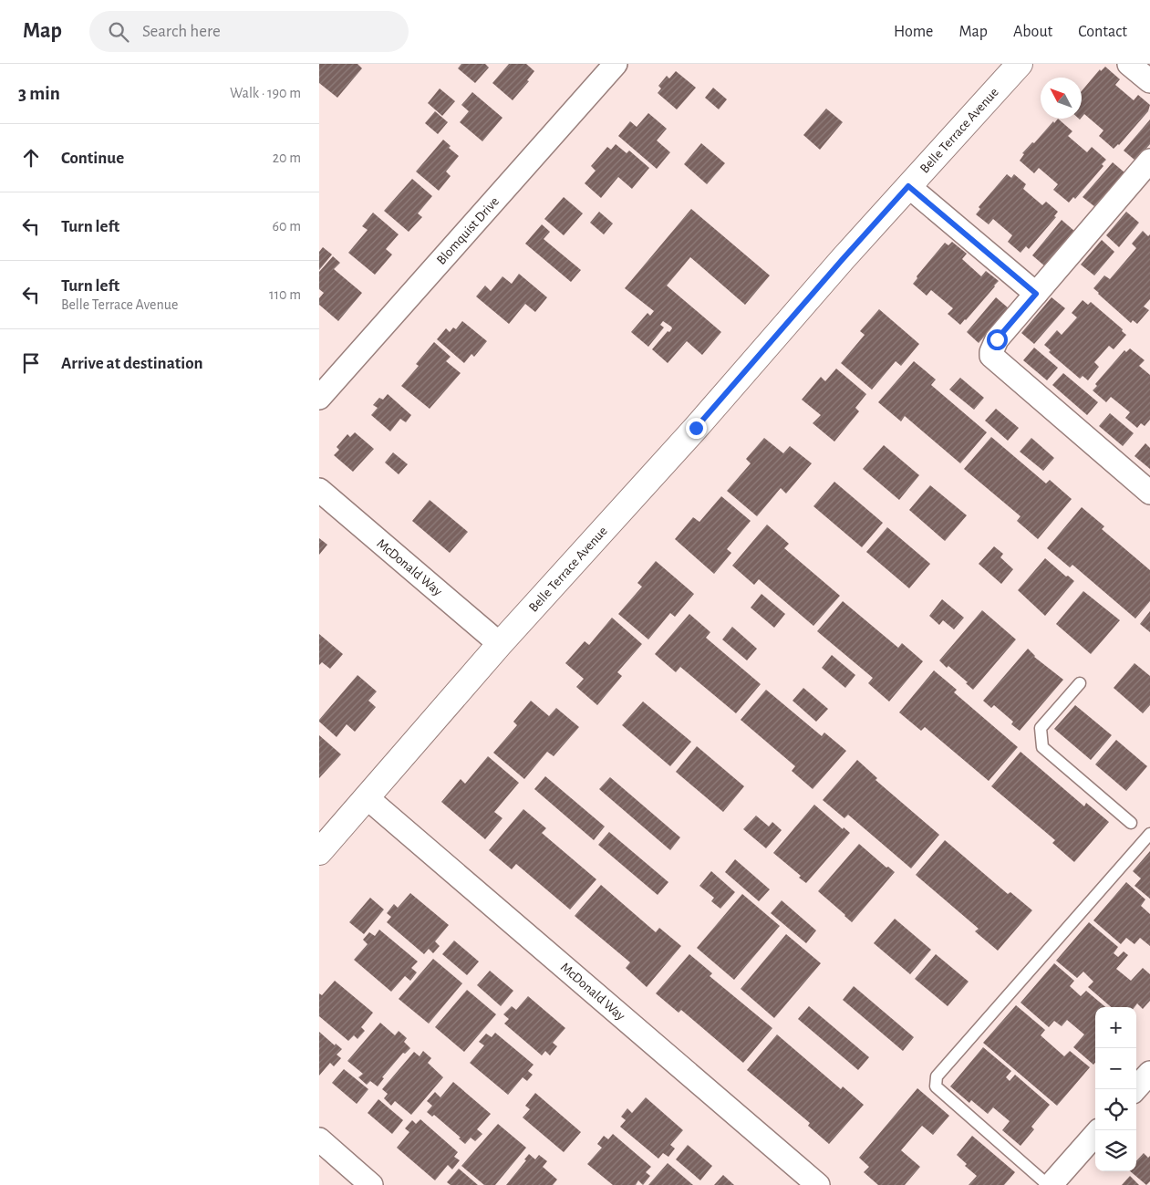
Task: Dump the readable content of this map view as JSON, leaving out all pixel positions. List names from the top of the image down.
{
  "streets": {
    "street": ["Belle Terrace Avenue", "Blomquist Drive", "McDonald Way"]
  },
  "crossings": [
    ["Belle Terrace Avenue", "McDonald Way"]
  ],
  "north": "top left",
  "page": {
    "header": "Map",
    "search": "Search here",
    "nav": [
      "Home",
      "Map",
      "About",
      "Contact"
    ],
    "heading": ["3 min", "Walk · 190 m"],
    "list": [
      ["Continue", "20 m"],
      ["Turn left", "60 m"],
      ["Turn left", "Belle Terrace Avenue", "110 m"],
      "Arrive at destination"
    ],
    "map_buttons": ["+", "−"]
  }
}
